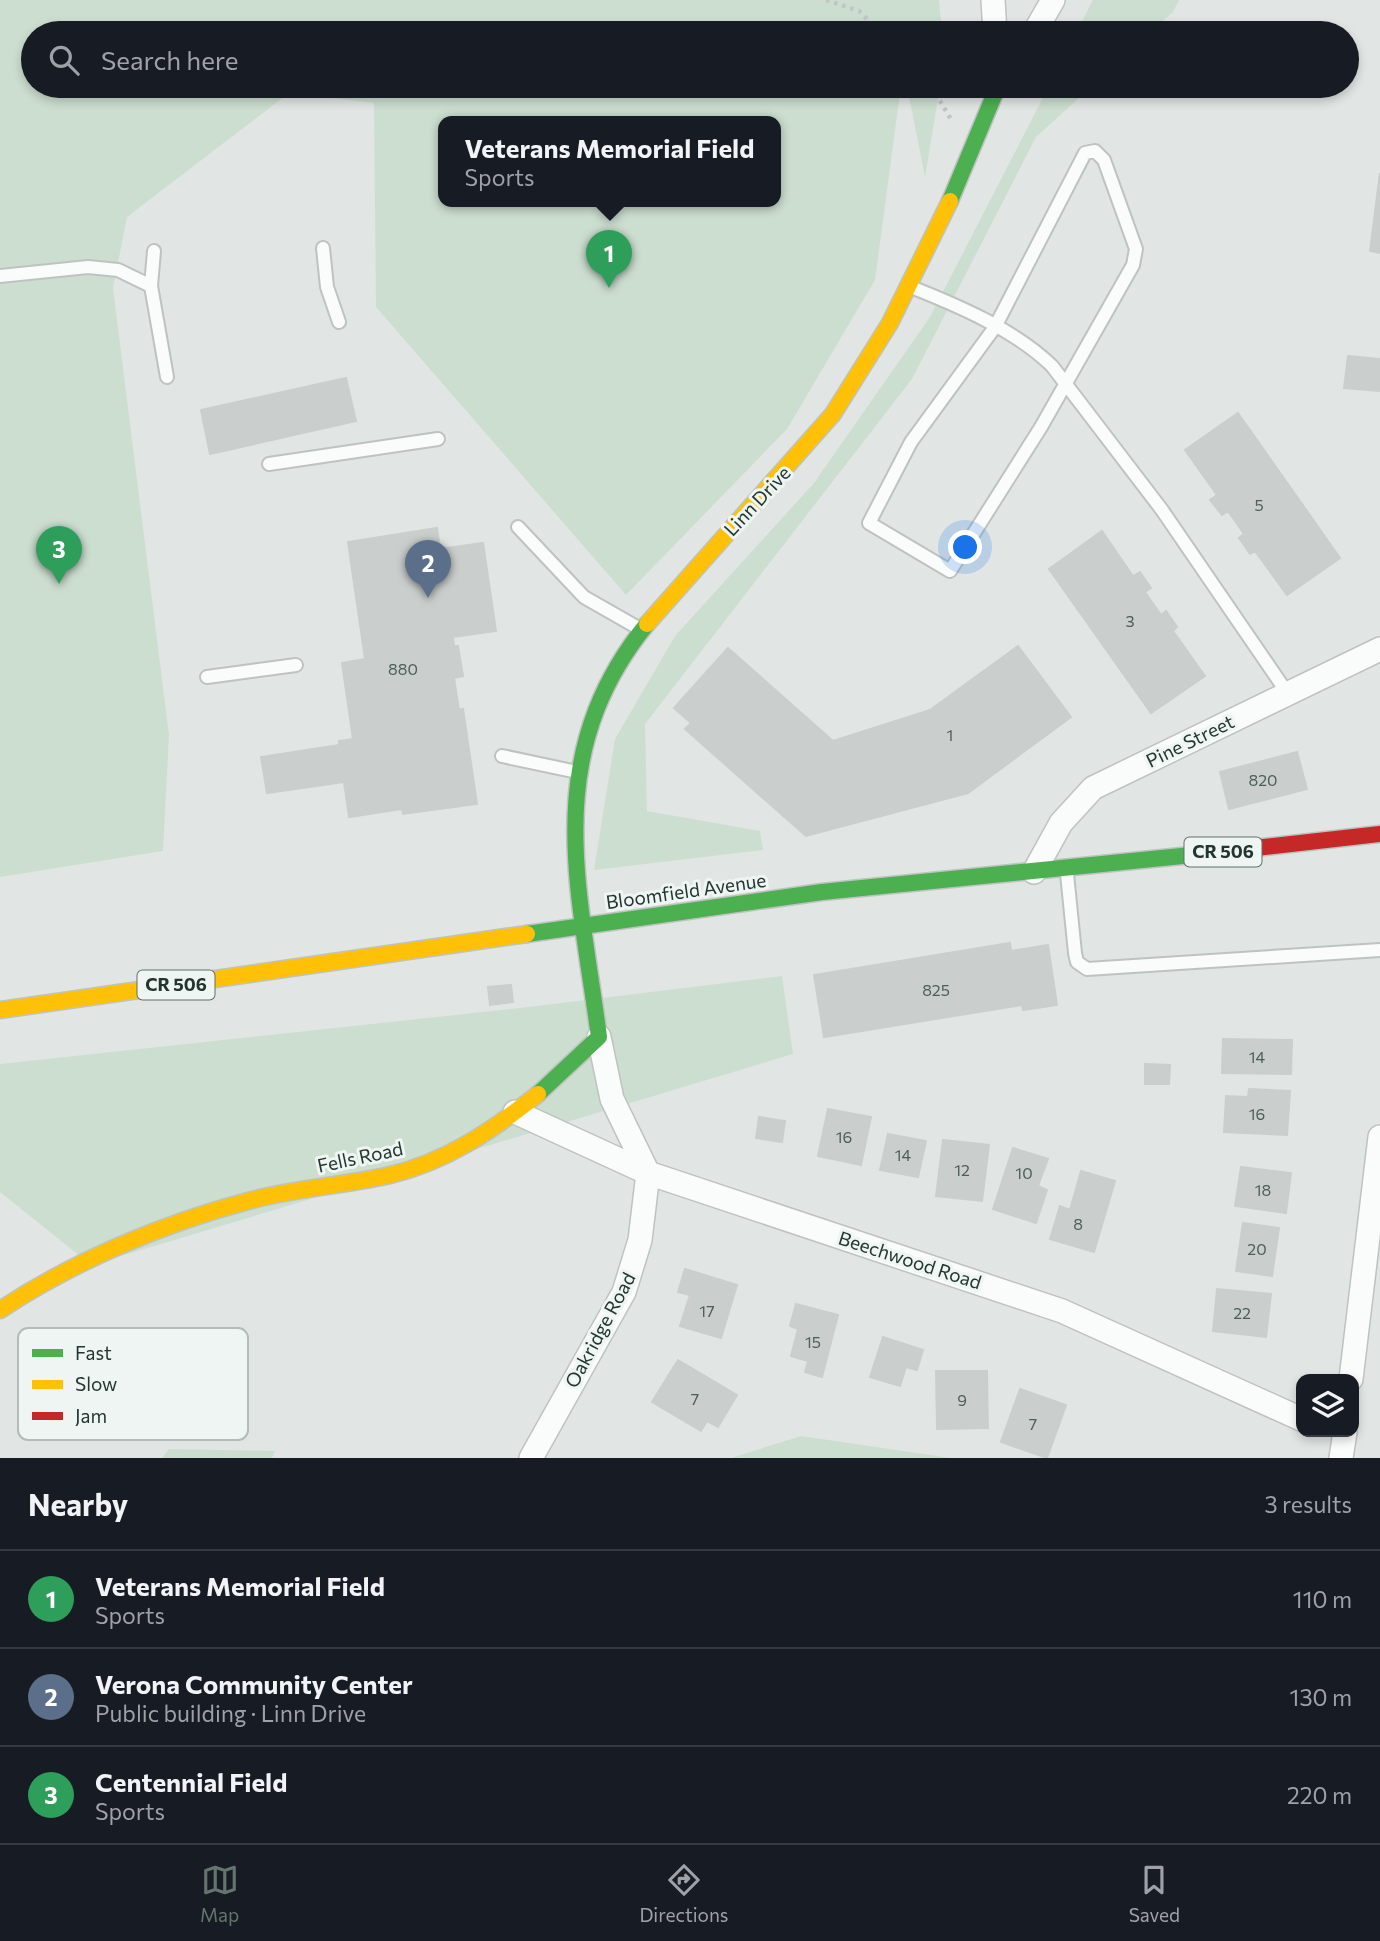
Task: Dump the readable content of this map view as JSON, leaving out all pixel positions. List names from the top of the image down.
{
  "streets": {
    "street": [
      "Linn Drive",
      "Pine Street",
      "CR 506",
      "Bloomfield Avenue",
      "Fells Road",
      "Beechwood Road",
      "Oakridge Road"
    ]
  },
  "crossings": [
    ["Linn Drive", "Bloomfield Avenue"],
    ["Pine Street", "Bloomfield Avenue"],
    ["Fells Road", "Beechwood Road"],
    ["Beechwood Road", "Oakridge Road"]
  ],
  "house_numbers": [
    "5",
    "3",
    "880",
    "1",
    "820",
    "825",
    "14",
    "16",
    "16",
    "14",
    "12",
    "10",
    "18",
    "8",
    "20",
    "17",
    "22",
    "15",
    "7",
    "9",
    "7"
  ],
  "legend": ["Fast", "Slow", "Jam"],
  "page": {
    "search": "Search here",
    "popup": ["Veterans Memorial Field", "Sports"],
    "pins": ["1", "3", "2"],
    "heading": ["Nearby", "3 results"],
    "list": [
      {
        "mark": "1",
        "name": "Veterans Memorial Field",
        "note": "Sports",
        "value": "110 m"
      },
      {
        "mark": "2",
        "name": "Verona Community Center",
        "note": "Public building · Linn Drive",
        "value": "130 m"
      },
      {
        "mark": "3",
        "name": "Centennial Field",
        "note": "Sports",
        "value": "220 m"
      }
    ],
    "nav": ["Map", "Directions", "Saved"]
  }
}
